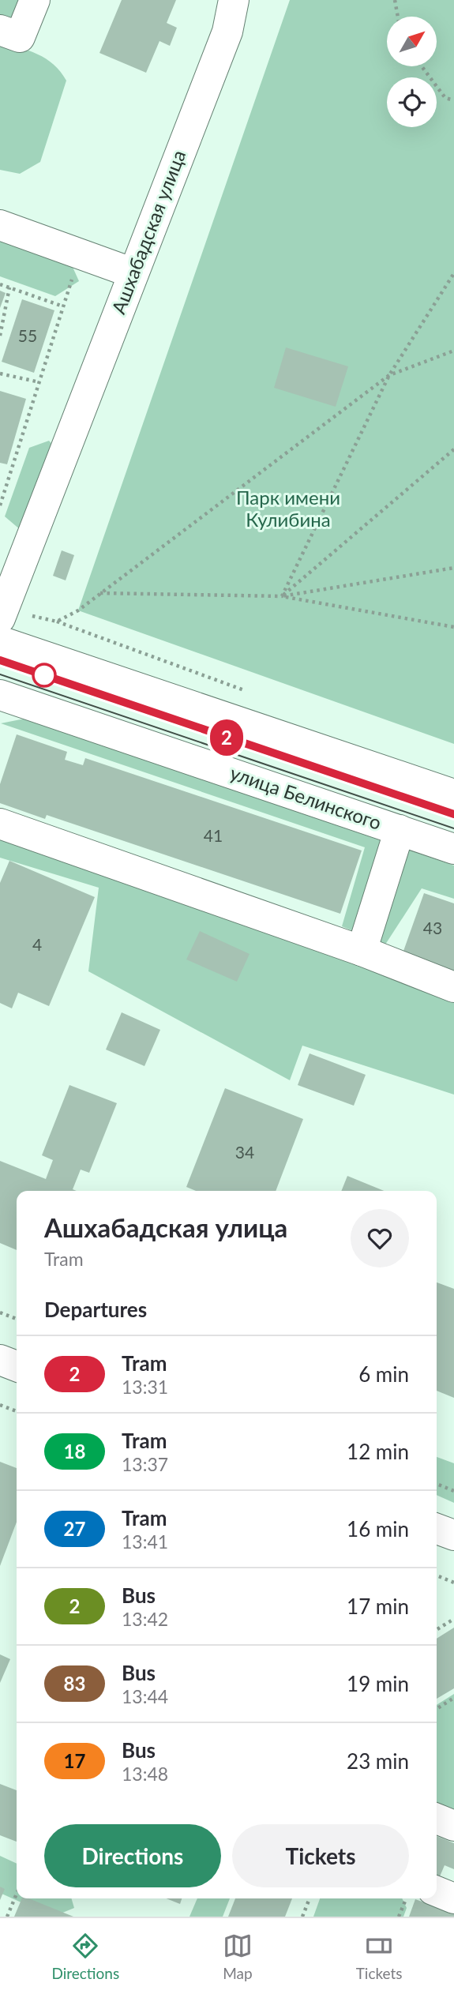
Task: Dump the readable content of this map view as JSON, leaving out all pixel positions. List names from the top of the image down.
{
  "streets": {
    "main road": ["Ашхабадская улица", "улица Белинского"]
  },
  "parks": ["Парк имени Кулибина"],
  "lines": ["tram line 2"],
  "house_numbers": [
    "55",
    "41",
    "43",
    "4",
    "34"
  ],
  "north": "top right",
  "page": {
    "on_map": "2",
    "heading": [
      ["Ашхабадская улица", "Tram"],
      "Departures"
    ],
    "list": [
      {
        "mark": "2",
        "name": "Tram",
        "note": "13:31",
        "value": "6 min"
      },
      {
        "mark": "18",
        "name": "Tram",
        "note": "13:37",
        "value": "12 min"
      },
      {
        "mark": "27",
        "name": "Tram",
        "note": "13:41",
        "value": "16 min"
      },
      {
        "mark": "2",
        "name": "Bus",
        "note": "13:42",
        "value": "17 min"
      },
      {
        "mark": "83",
        "name": "Bus",
        "note": "13:44",
        "value": "19 min"
      },
      {
        "mark": "17",
        "name": "Bus",
        "note": "13:48",
        "value": "23 min"
      }
    ],
    "buttons": ["Directions", "Tickets"],
    "tabs": ["Directions", "Map", "Tickets"]
  }
}
